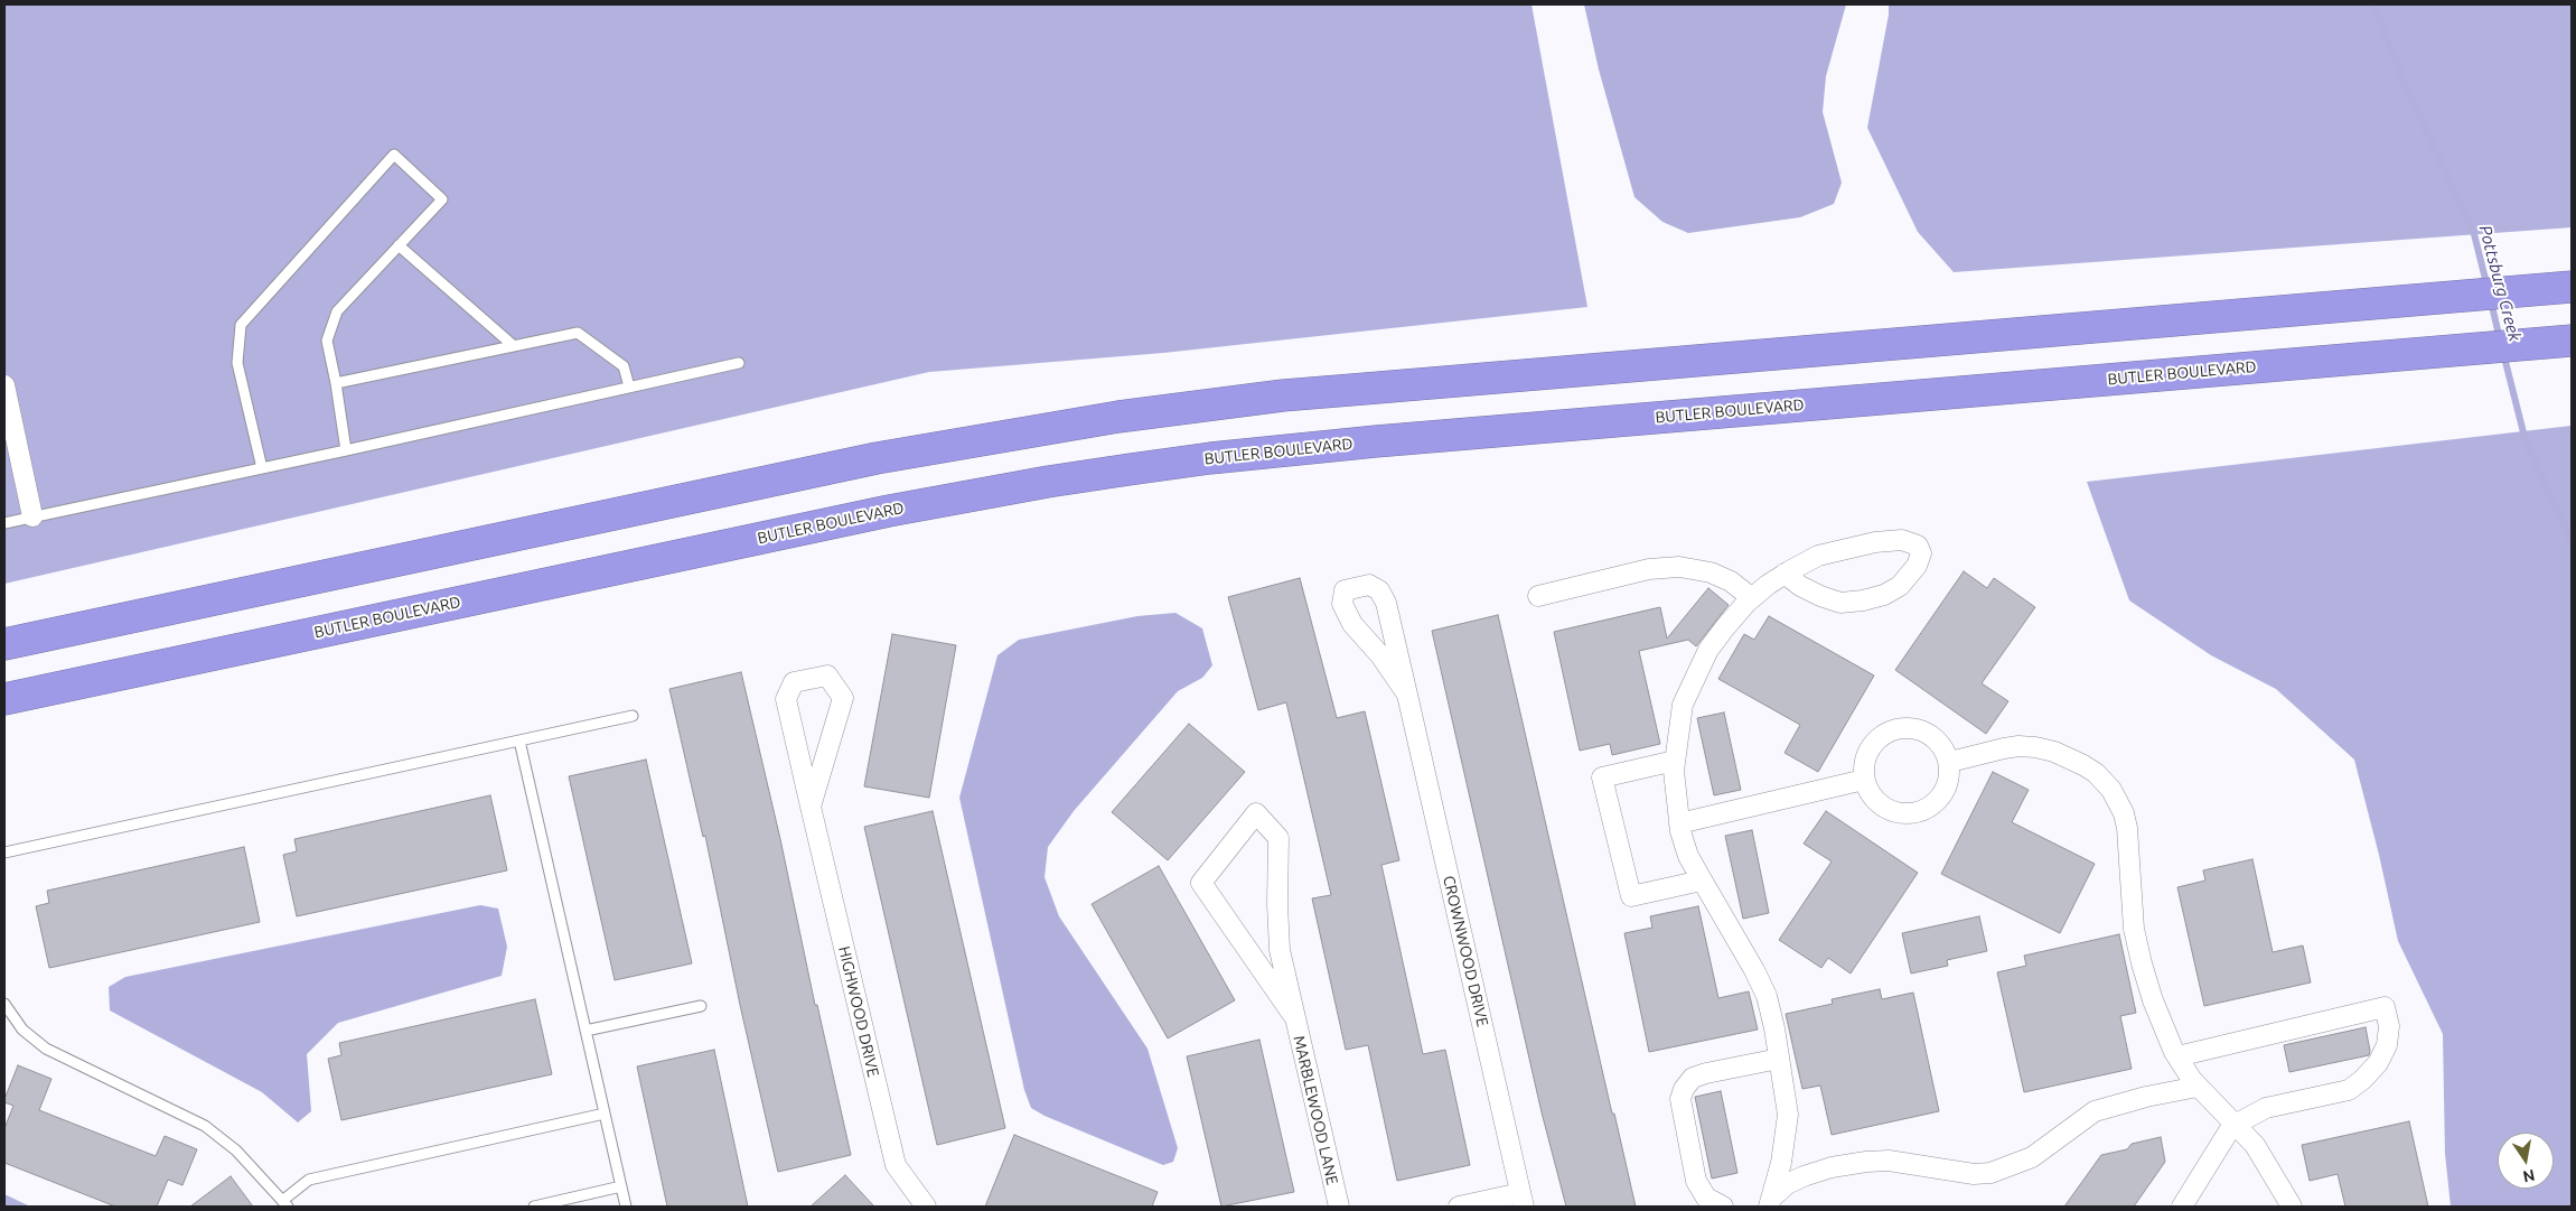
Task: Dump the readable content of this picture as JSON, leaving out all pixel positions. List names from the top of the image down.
{
  "streets": {
    "highway": ["BUTLER BOULEVARD"],
    "street": ["CROWNWOOD DRIVE", "HIGHWOOD DRIVE", "MARBLEWOOD LANE"]
  },
  "water": ["Pottsburg Creek"],
  "north": "bottom"
}
